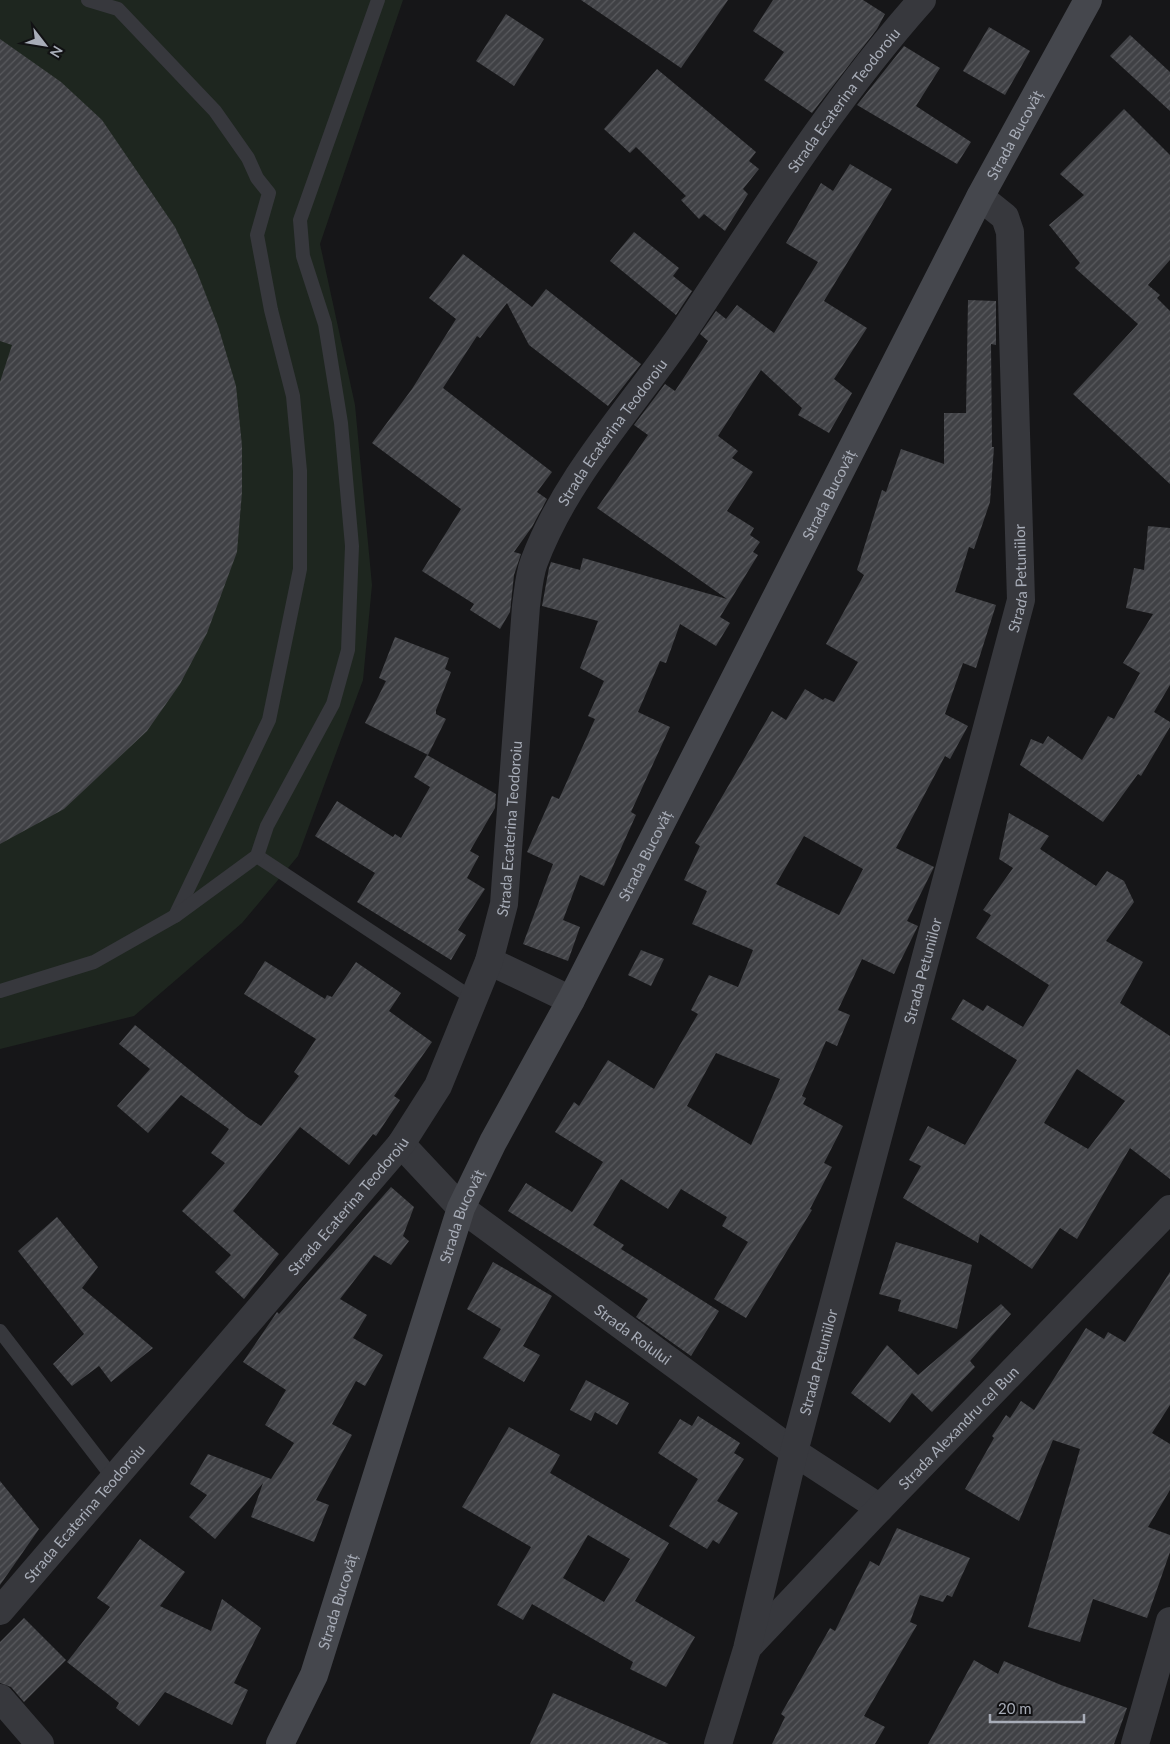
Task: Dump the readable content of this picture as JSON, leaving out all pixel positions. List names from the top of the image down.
{
  "streets": {
    "street": [
      "Strada Ecaterina Teodoroiu",
      "Strada Bucovăț",
      "Strada Petuniilor",
      "Strada Roiului",
      "Strada Alexandru cel Bun"
    ]
  },
  "crossings": [
    ["Strada Ecaterina Teodoroiu", "Strada Roiului"],
    ["Strada Bucovăț", "Strada Petuniilor"],
    ["Strada Bucovăț", "Strada Roiului"],
    ["Strada Petuniilor", "Strada Roiului"],
    ["Strada Petuniilor", "Strada Alexandru cel Bun"],
    ["Strada Roiului", "Strada Alexandru cel Bun"]
  ],
  "scale_bar": "20 m",
  "north": "bottom right"
}
